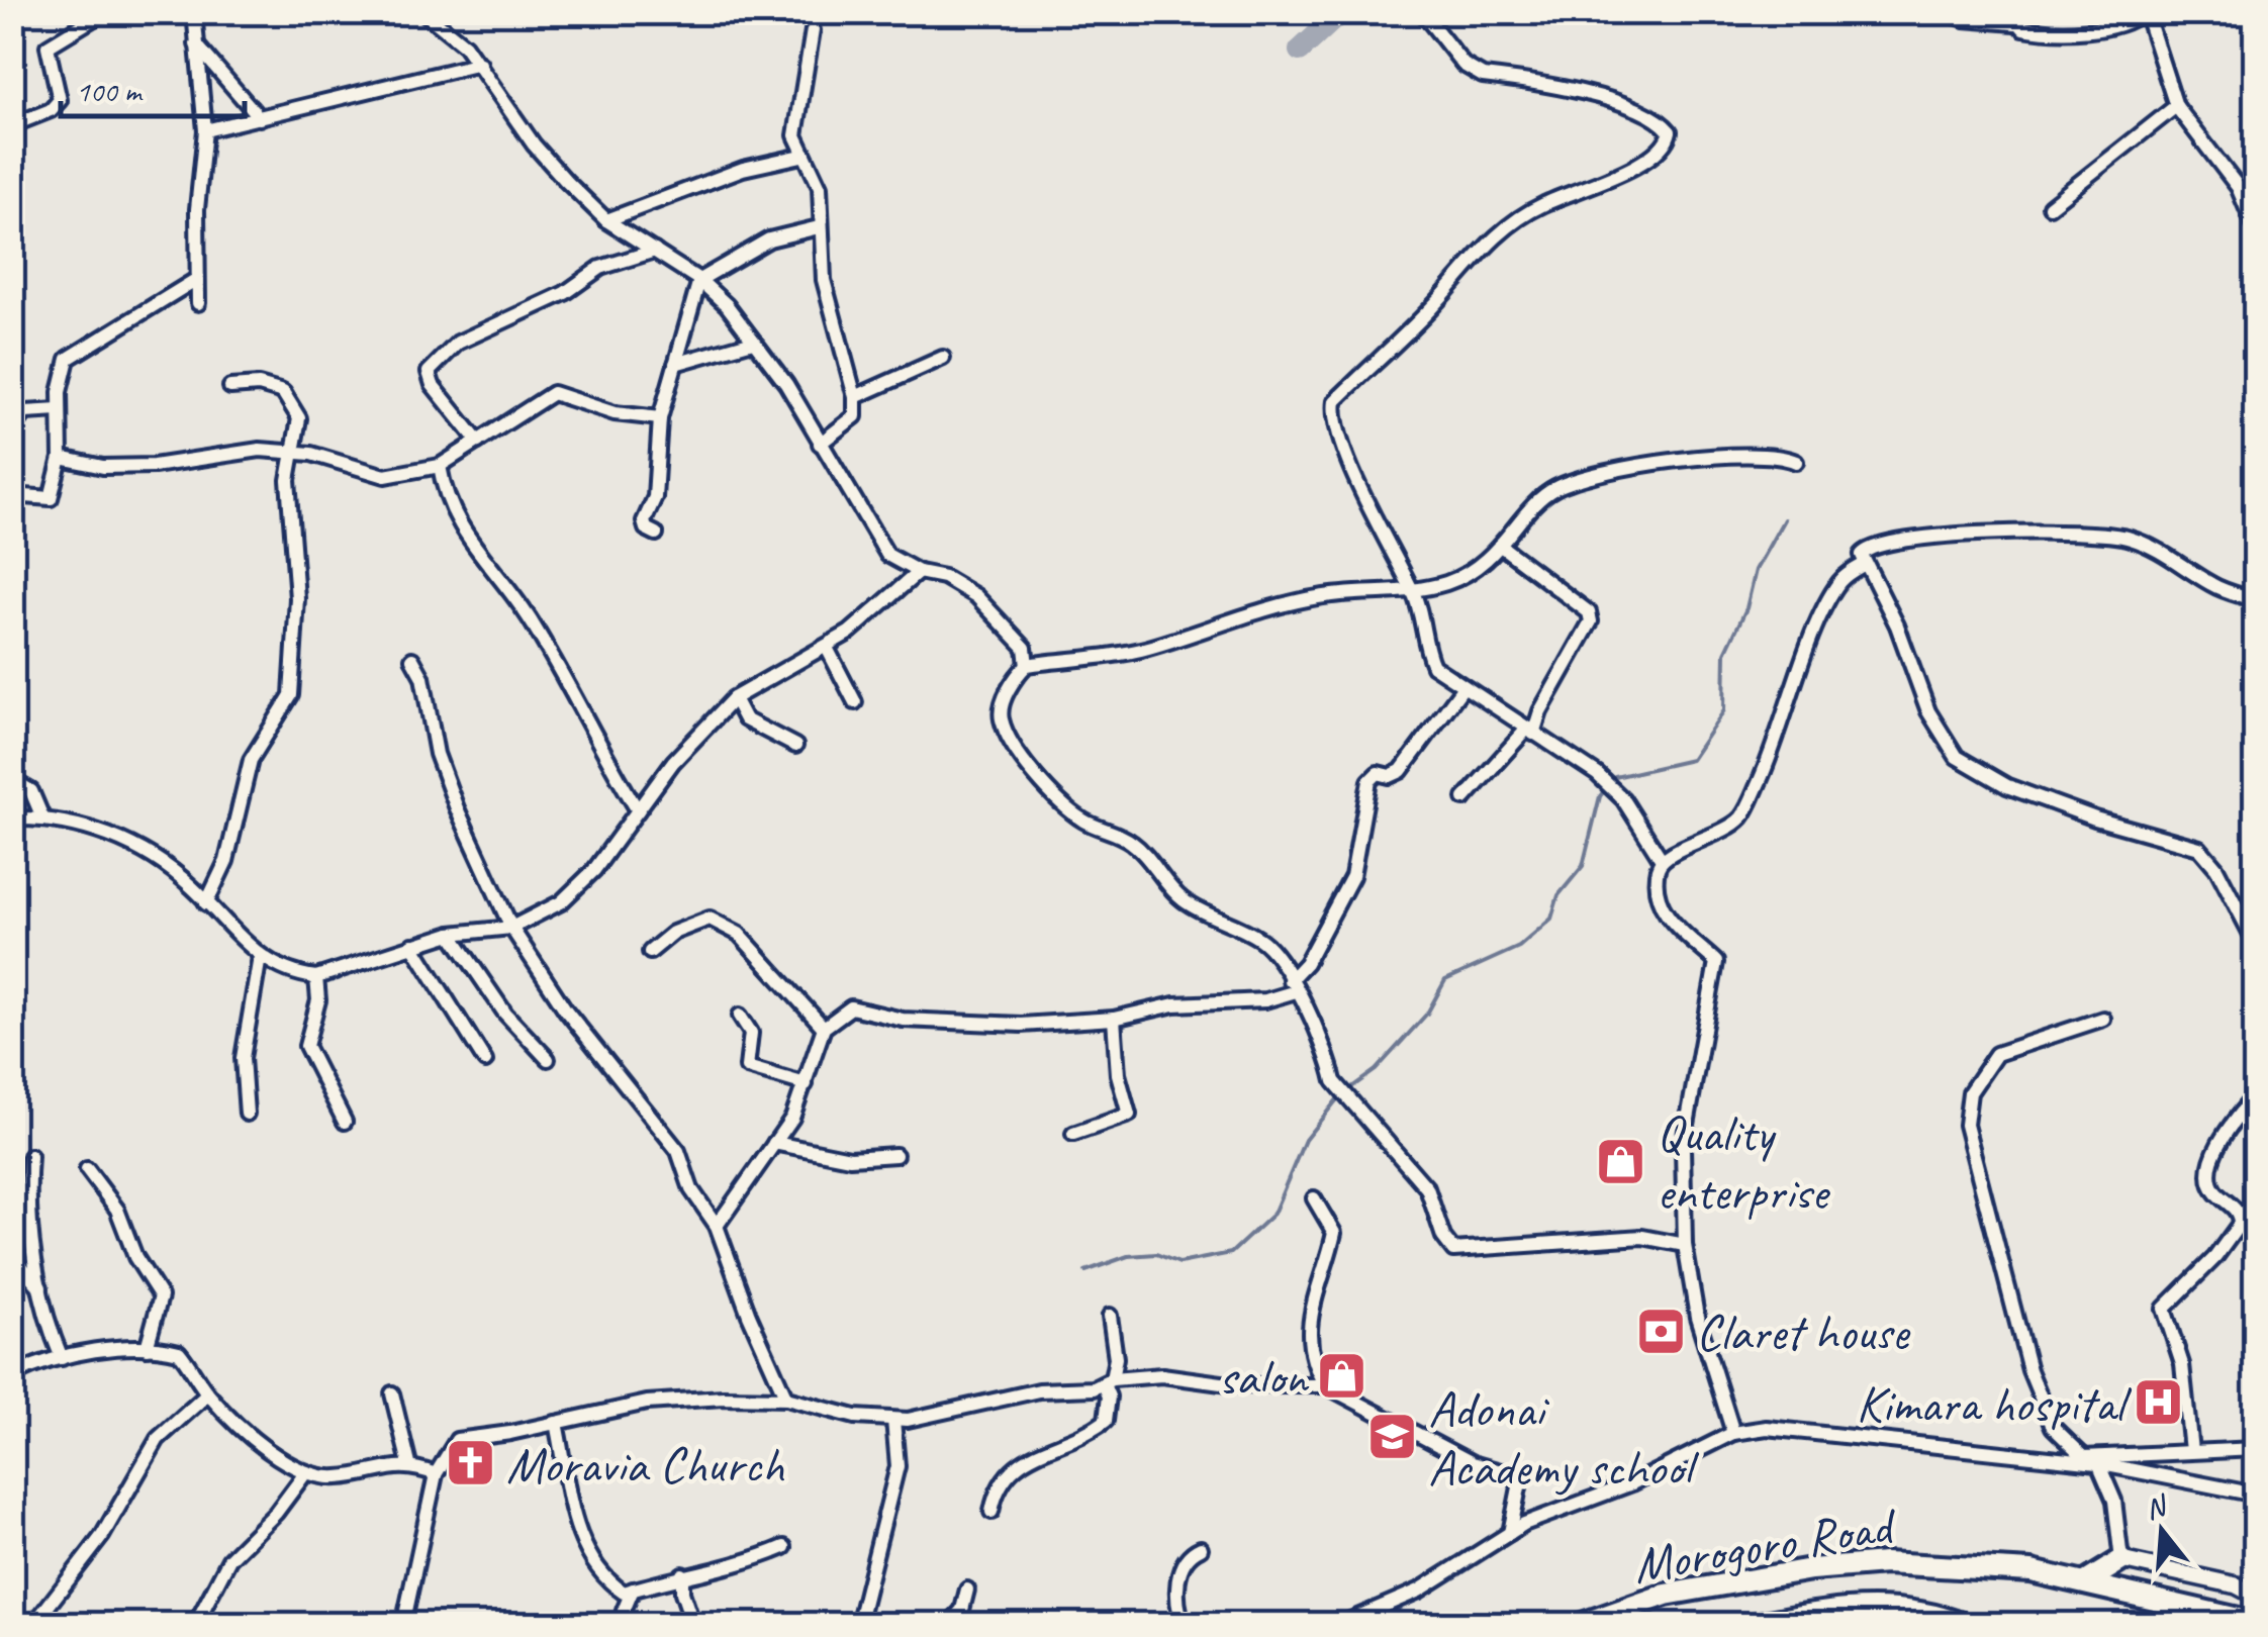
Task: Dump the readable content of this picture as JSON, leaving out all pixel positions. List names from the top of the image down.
{
  "streets": {
    "highway": ["Morogoro Road"]
  },
  "places": {
    "shop": ["Quality enterprise", "salon"],
    "bank": ["Claret house"],
    "hospital": ["Kimara hospital"],
    "school or university": ["Adonai Academy school"],
    "church": ["Moravia Church"]
  },
  "scale_bar": "100 m",
  "north": "top"
}
